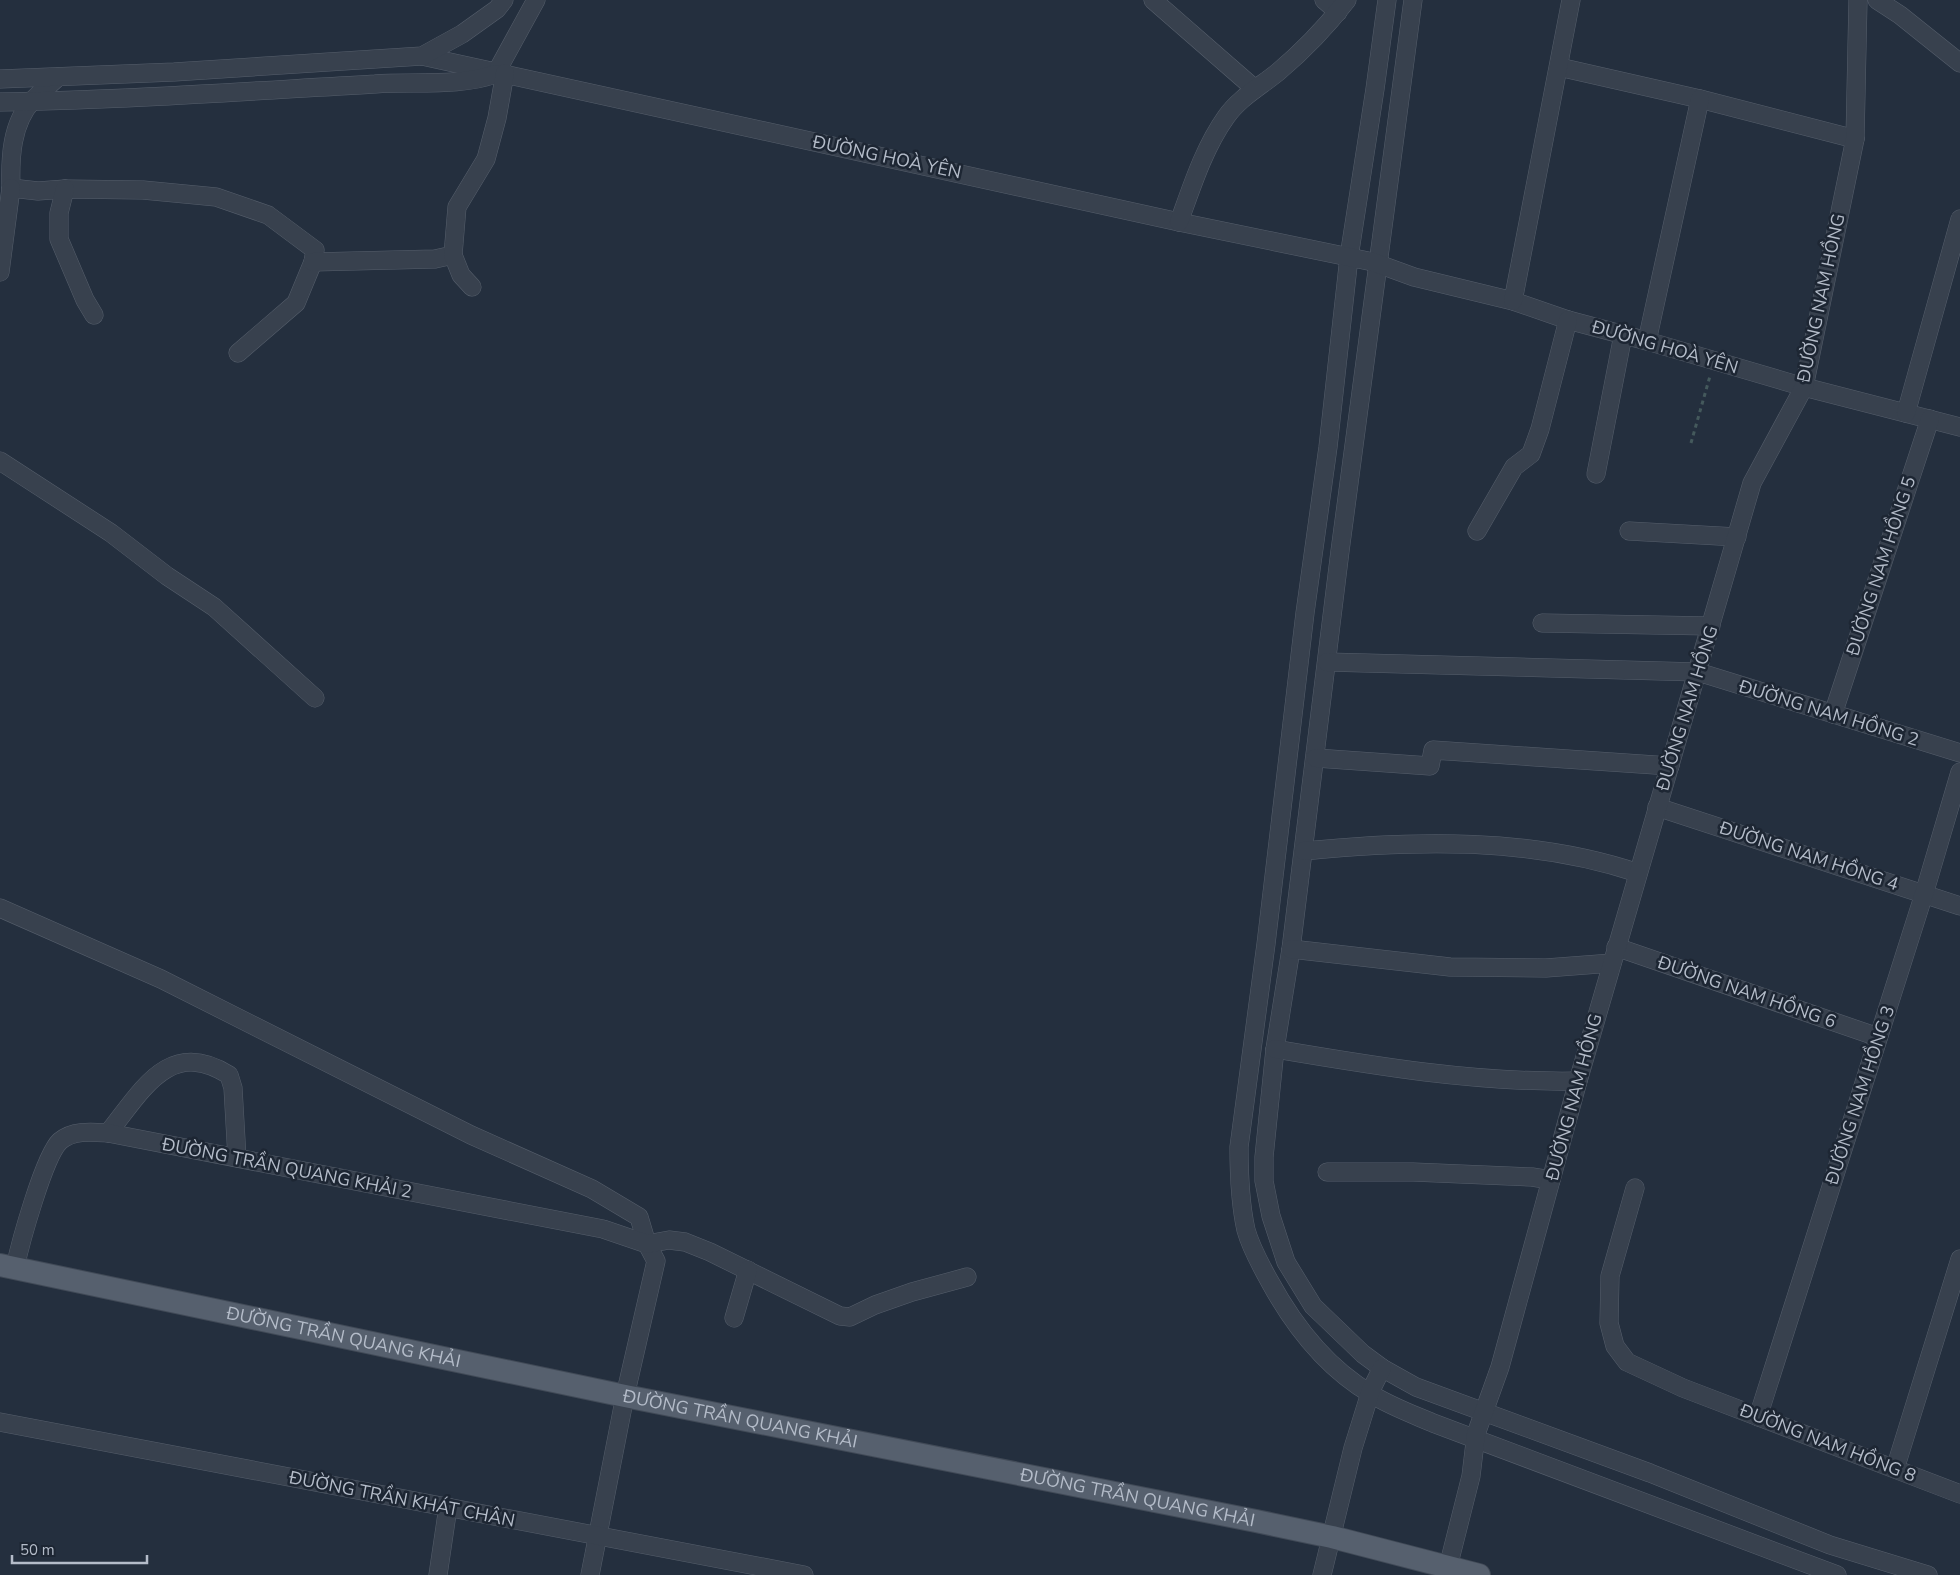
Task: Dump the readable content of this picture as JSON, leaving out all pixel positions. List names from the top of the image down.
{
  "streets": {
    "main road": ["ĐƯỜNG TRẦN QUANG KHẢI"],
    "street": [
      "ĐƯỜNG HOÀ YÊN",
      "ĐƯỜNG NAM HỒNG",
      "ĐƯỜNG NAM HỒNG 5",
      "ĐƯỜNG NAM HỒNG 2",
      "ĐƯỜNG NAM HỒNG 4",
      "ĐƯỜNG NAM HỒNG 6",
      "ĐƯỜNG NAM HỒNG 3",
      "ĐƯỜNG TRẦN QUANG KHẢI 2",
      "ĐƯỜNG NAM HỒNG 8",
      "ĐƯỜNG TRẦN KHÁT CHÂN"
    ]
  },
  "crossings": [
    ["ĐƯỜNG HOÀ YÊN", "ĐƯỜNG NAM HỒNG"],
    ["ĐƯỜNG HOÀ YÊN", "ĐƯỜNG NAM HỒNG 5"],
    ["ĐƯỜNG NAM HỒNG", "ĐƯỜNG NAM HỒNG 2"],
    ["ĐƯỜNG NAM HỒNG", "ĐƯỜNG NAM HỒNG 4"],
    ["ĐƯỜNG NAM HỒNG", "ĐƯỜNG NAM HỒNG 6"],
    ["ĐƯỜNG NAM HỒNG 5", "ĐƯỜNG NAM HỒNG 2"],
    ["ĐƯỜNG NAM HỒNG 4", "ĐƯỜNG NAM HỒNG 3"],
    ["ĐƯỜNG NAM HỒNG 6", "ĐƯỜNG NAM HỒNG 3"],
    ["ĐƯỜNG NAM HỒNG 3", "ĐƯỜNG NAM HỒNG 8"],
    ["ĐƯỜNG TRẦN QUANG KHẢI 2", "ĐƯỜNG TRẦN QUANG KHẢI"]
  ],
  "scale_bar": "50 m"
}
